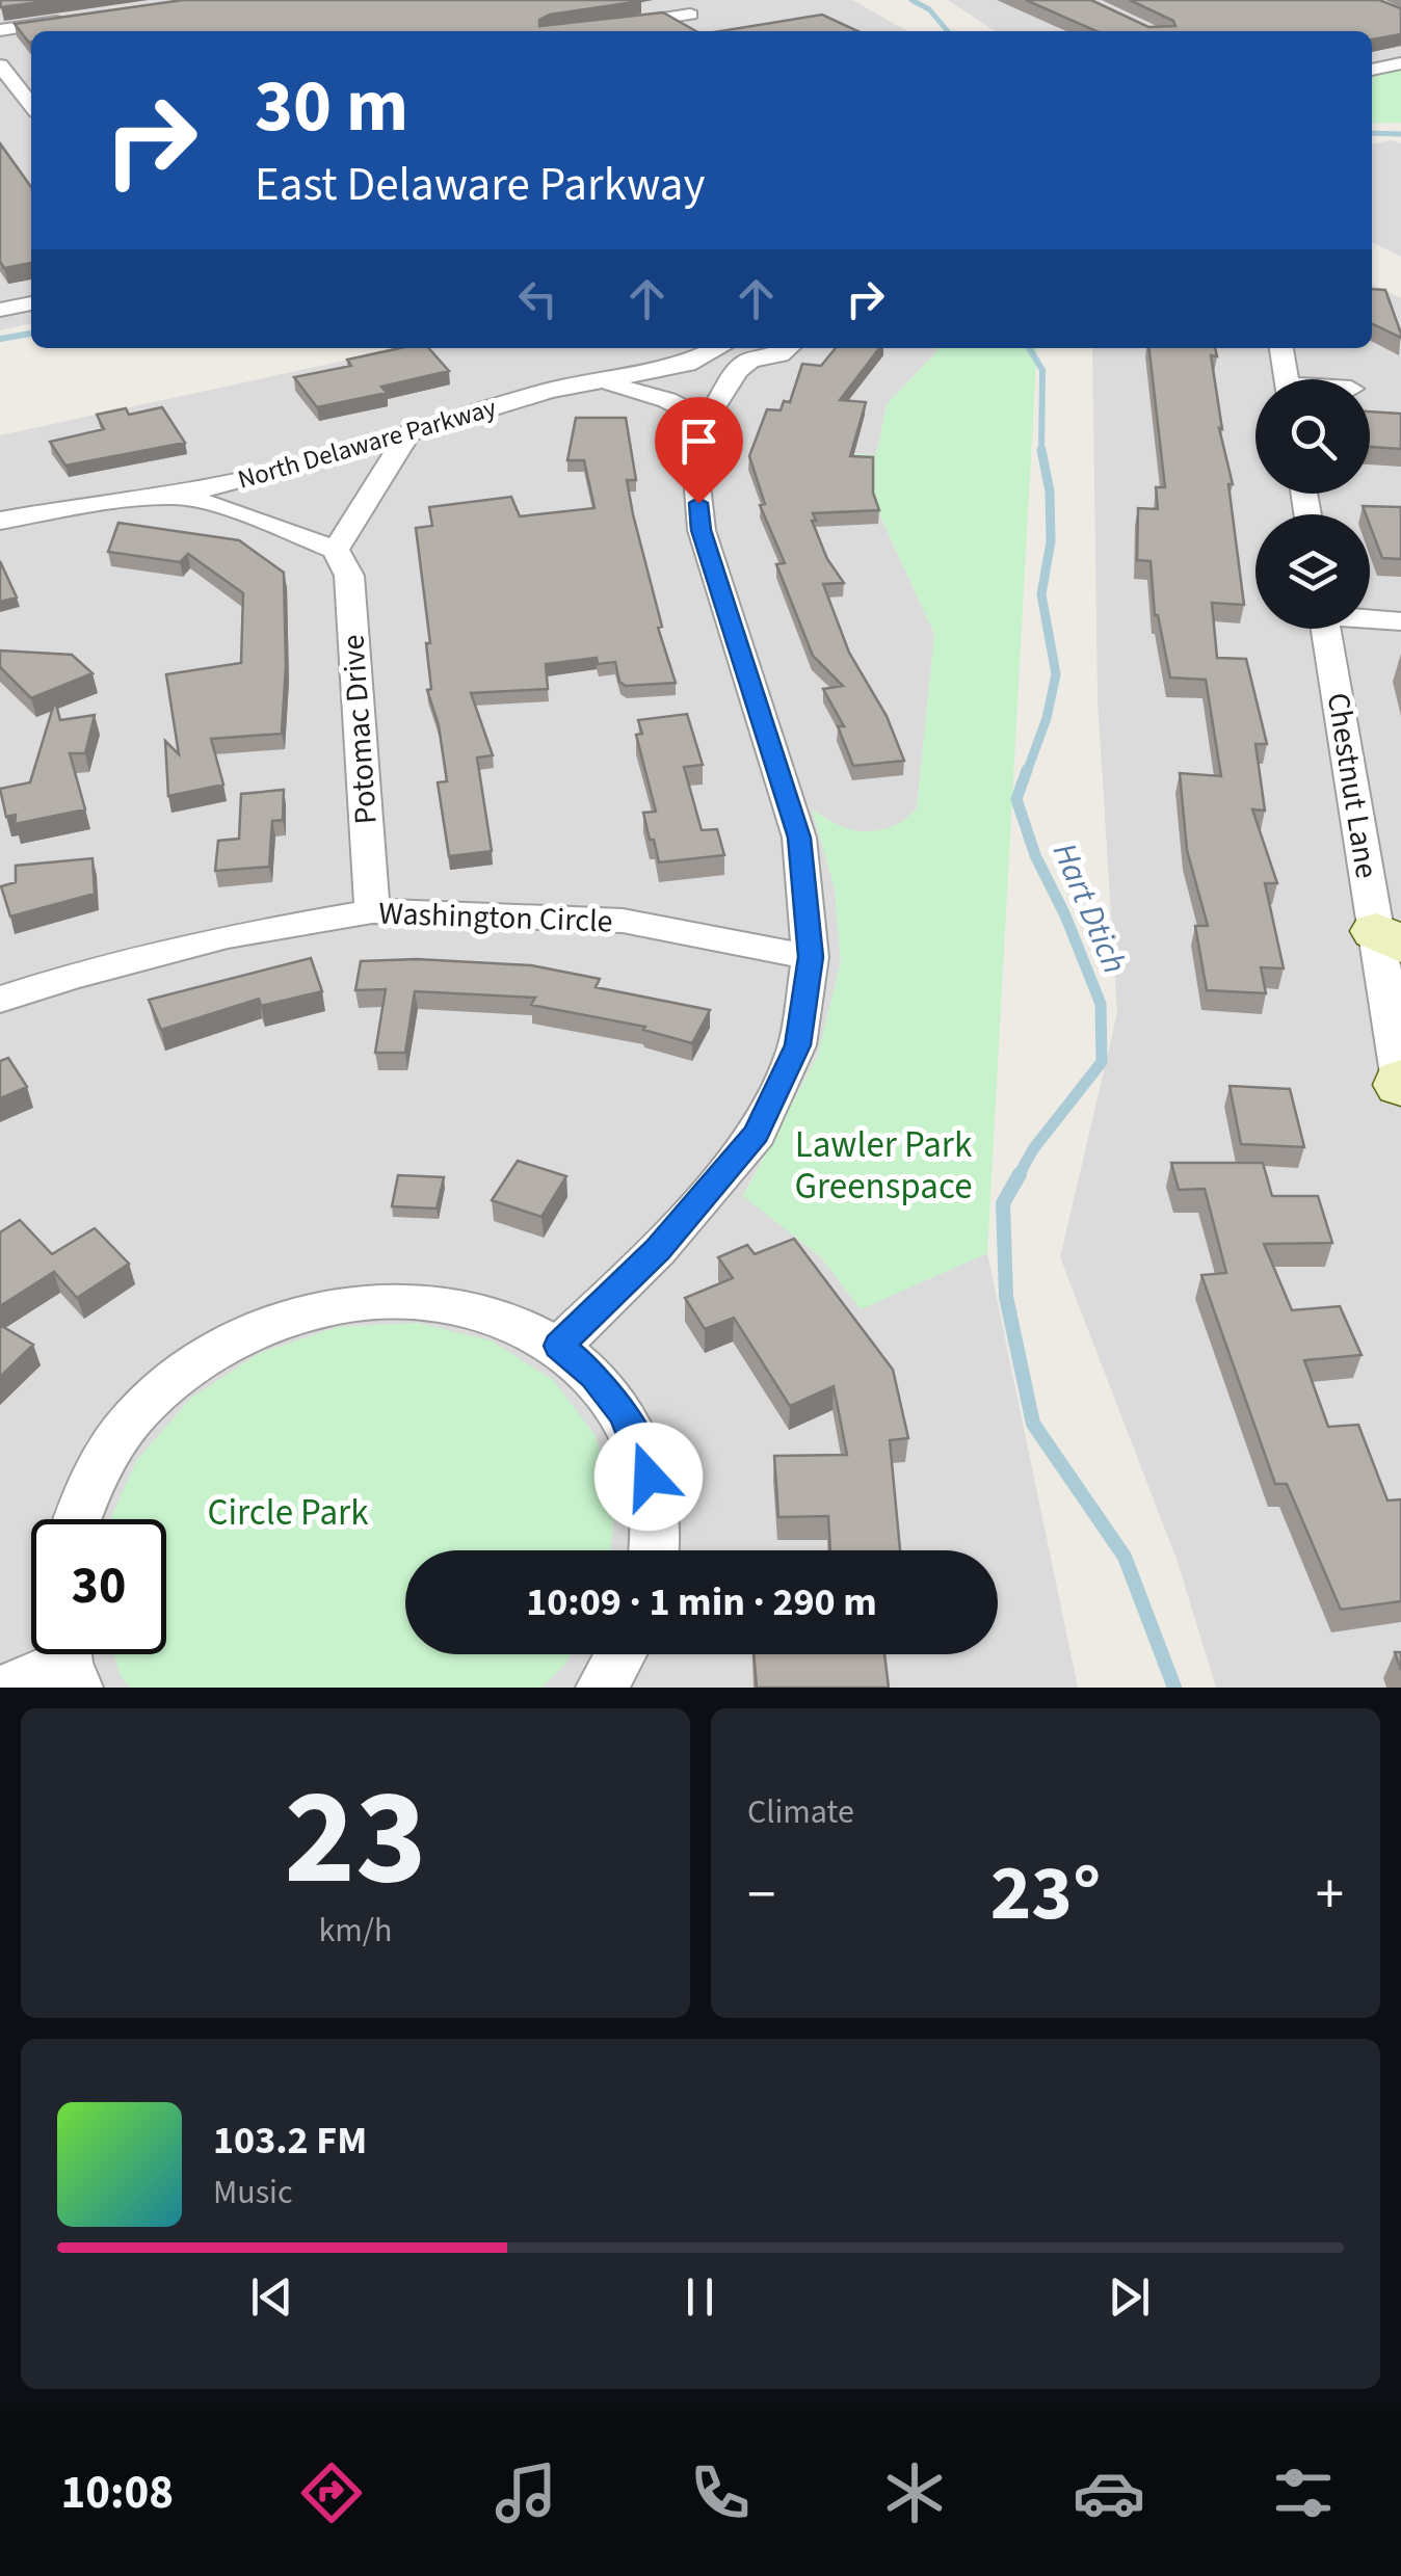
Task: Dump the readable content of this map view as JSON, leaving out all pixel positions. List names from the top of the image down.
{
  "streets": {
    "street": [
      "North Delaware Parkway",
      "Potomac Drive",
      "Chestnut Lane",
      "Washington Circle"
    ]
  },
  "crossings": [
    ["Potomac Drive", "Washington Circle"]
  ],
  "water": ["Hart Dtich"],
  "parks": ["Lawler Park Greenspace", "Circle Park"],
  "page": {
    "turn": ["30 m", "East Delaware Parkway"],
    "limit": "30",
    "trip": "10:09 · 1 min · 290 m",
    "tile": [
      ["23", "km/h"],
      "Climate"
    ],
    "heat": ["−", "23°", "+"],
    "song": ["103.2 FM", "Music"],
    "tabs": "10:08"
  }
}
